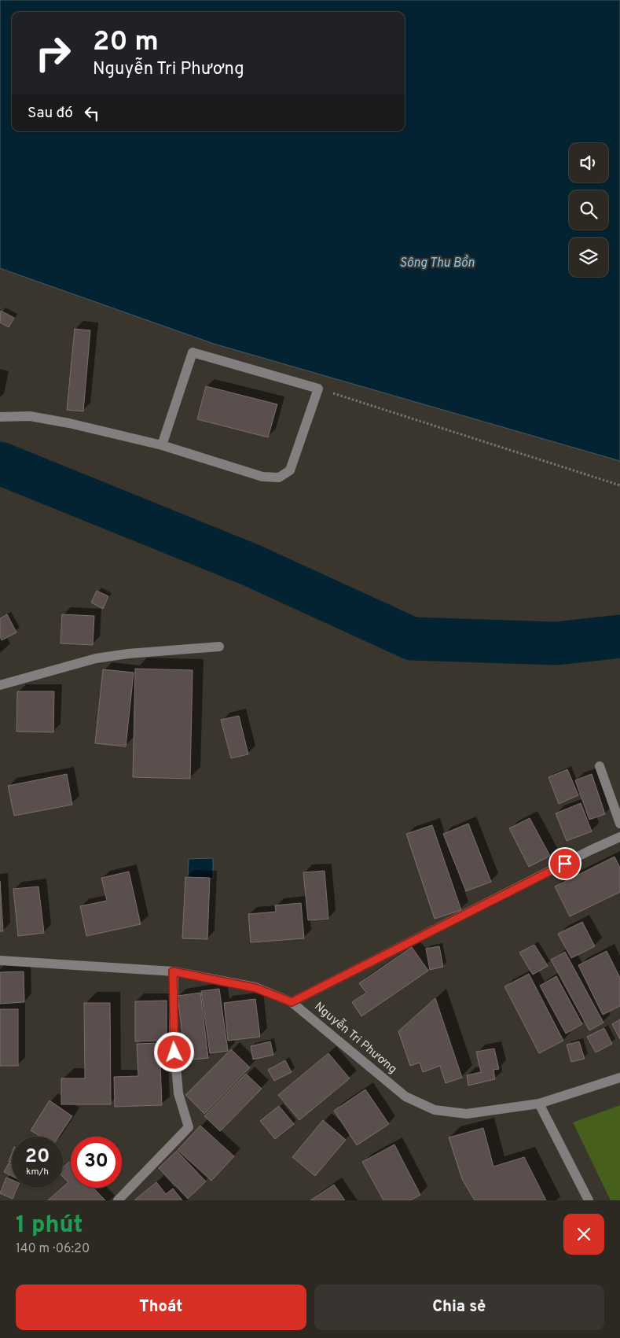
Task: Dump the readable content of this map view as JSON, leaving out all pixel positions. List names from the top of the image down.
{
  "streets": {
    "street": ["Nguyễn Tri Phương"]
  },
  "water": ["Sông Thu Bồn"],
  "page": {
    "turn": ["20 m", "Nguyễn Tri Phương"],
    "then": "Sau đó",
    "speed": "20 km/h",
    "limit": "30",
    "heading": ["1 phút", "140 m · 06:20"],
    "buttons": ["Thoát", "Chia sẻ"]
  }
}
